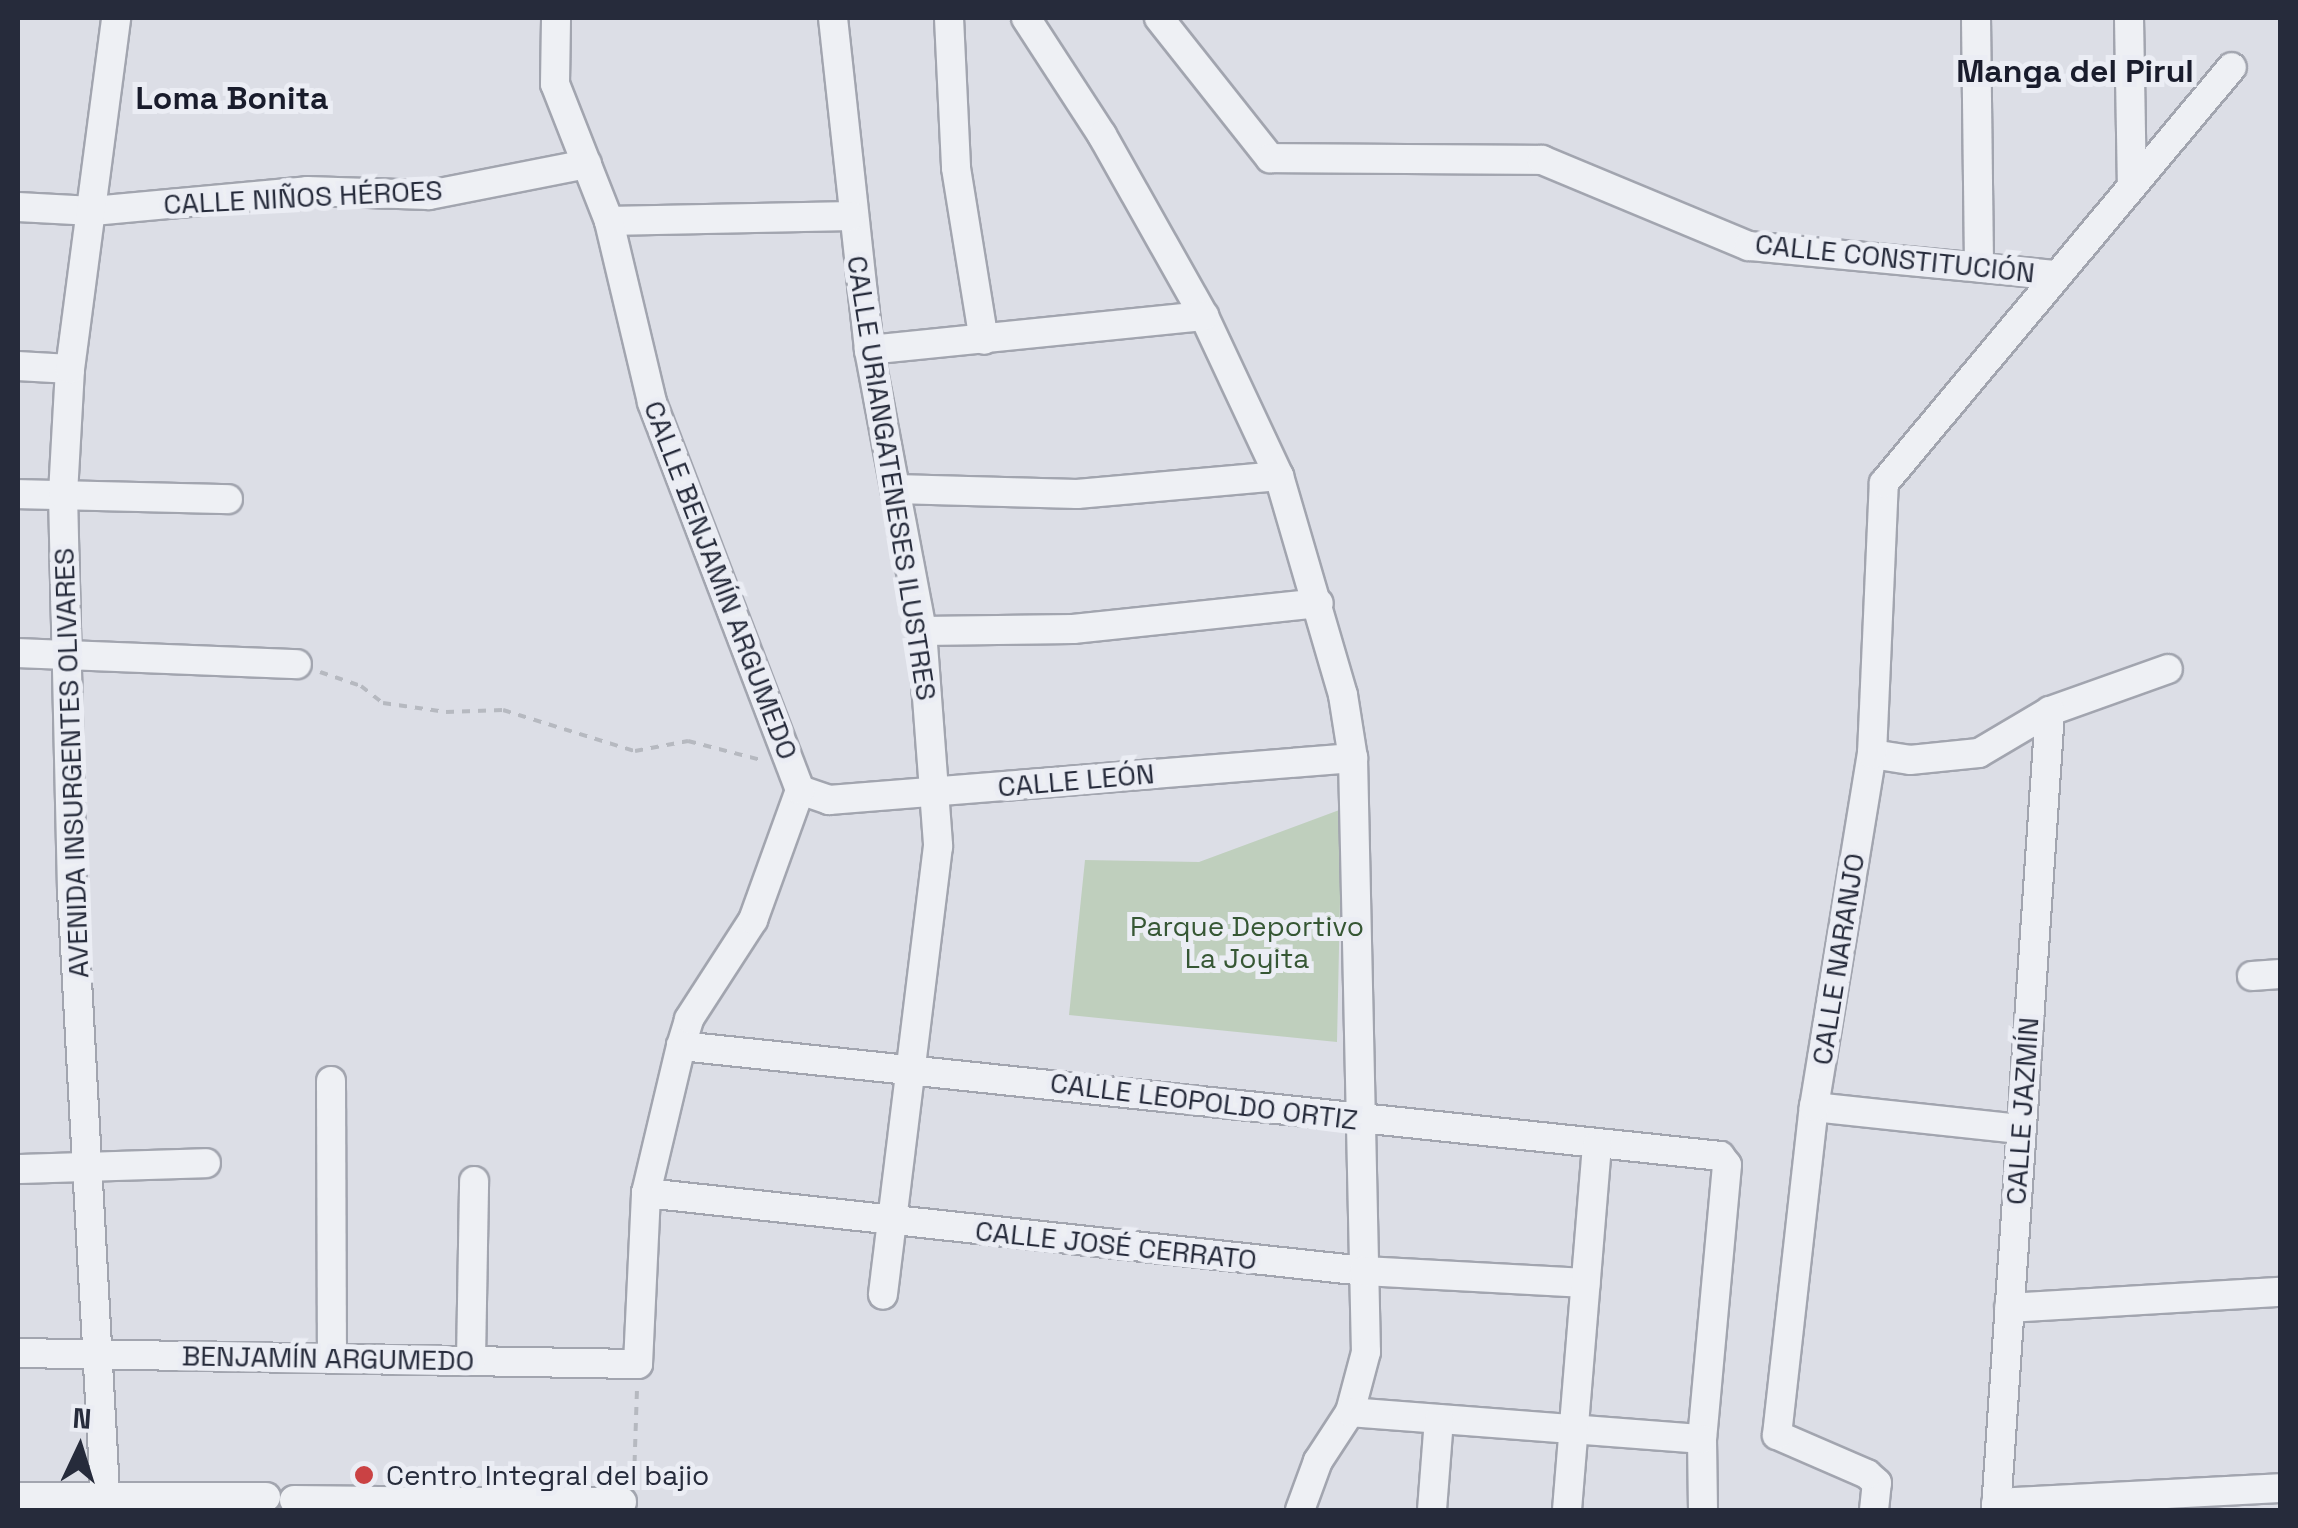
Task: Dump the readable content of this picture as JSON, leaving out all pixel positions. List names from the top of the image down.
{
  "streets": {
    "street": [
      "CALLE NIÑOS HÉROES",
      "CALLE CONSTITUCIÓN",
      "CALLE URIANGATENESES ILUSTRES",
      "CALLE BENJAMÍN ARGUMEDO",
      "AVENIDA INSURGENTES OLIVARES",
      "CALLE LEÓN",
      "CALLE NARANJO",
      "CALLE LEOPOLDO ORTIZ",
      "CALLE JAZMÍN",
      "CALLE JOSÉ CERRATO",
      "BENJAMÍN ARGUMEDO"
    ]
  },
  "crossings": [
    ["CALLE NIÑOS HÉROES", "CALLE BENJAMÍN ARGUMEDO"],
    ["CALLE NIÑOS HÉROES", "AVENIDA INSURGENTES OLIVARES"],
    ["CALLE CONSTITUCIÓN", "CALLE NARANJO"],
    ["CALLE URIANGATENESES ILUSTRES", "CALLE LEÓN"],
    ["CALLE URIANGATENESES ILUSTRES", "CALLE LEOPOLDO ORTIZ"],
    ["CALLE URIANGATENESES ILUSTRES", "CALLE JOSÉ CERRATO"],
    ["CALLE BENJAMÍN ARGUMEDO", "CALLE LEÓN"],
    ["CALLE BENJAMÍN ARGUMEDO", "CALLE LEOPOLDO ORTIZ"],
    ["CALLE BENJAMÍN ARGUMEDO", "CALLE JOSÉ CERRATO"],
    ["CALLE BENJAMÍN ARGUMEDO", "BENJAMÍN ARGUMEDO"],
    ["AVENIDA INSURGENTES OLIVARES", "BENJAMÍN ARGUMEDO"]
  ],
  "districts": ["Manga del Pirul", "Loma Bonita"],
  "parks": ["Parque Deportivo La Joyita"],
  "places": ["Centro Integral del bajio"],
  "north": "top"
}
